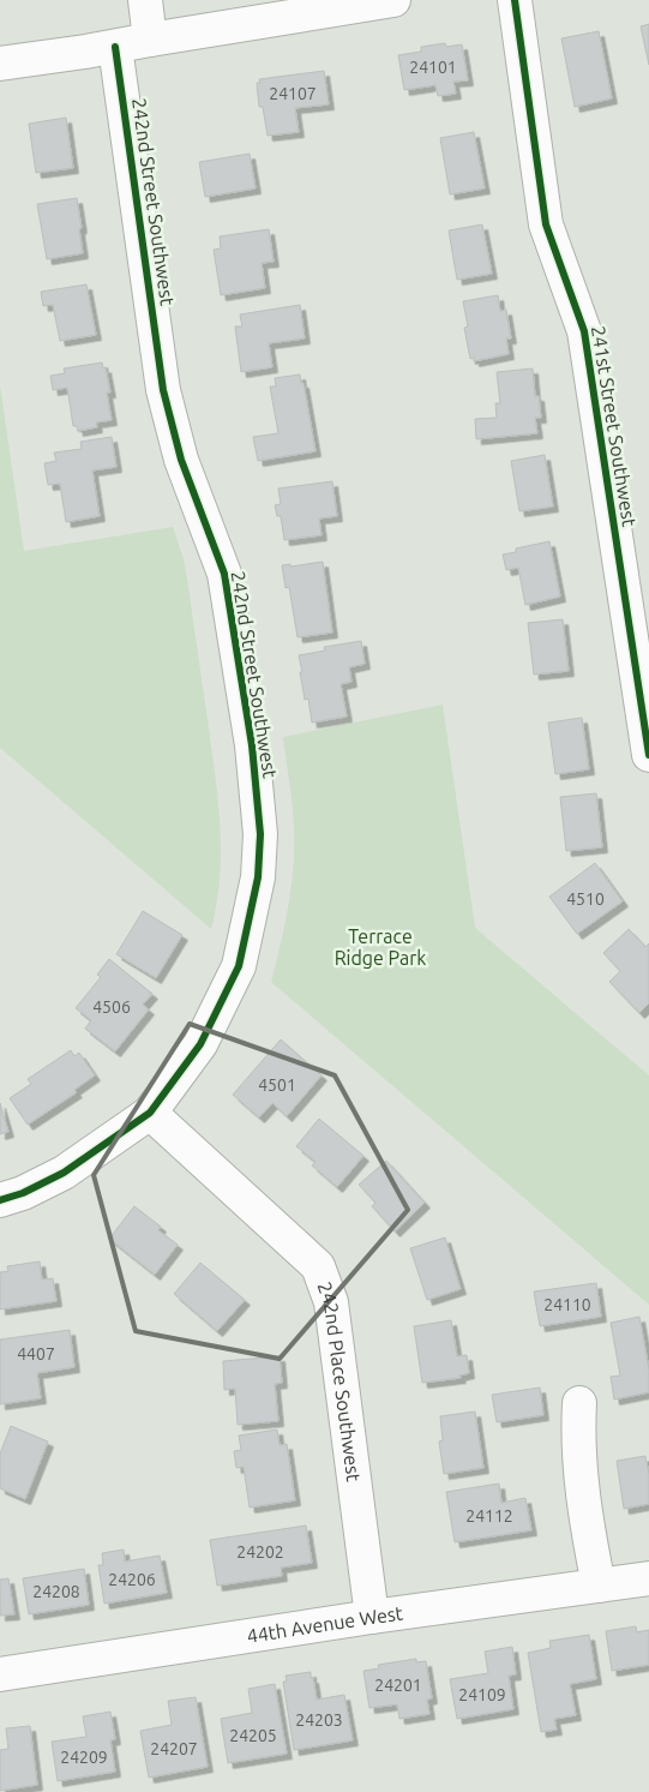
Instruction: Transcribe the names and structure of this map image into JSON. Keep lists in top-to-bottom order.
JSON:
{
  "streets": {
    "street": [
      "242nd Street Southwest",
      "241st Street Southwest",
      "242nd Place Southwest",
      "44th Avenue West"
    ]
  },
  "crossings": [
    ["242nd Street Southwest", "242nd Place Southwest"],
    ["242nd Place Southwest", "44th Avenue West"]
  ],
  "parks": ["Terrace Ridge Park"],
  "house_numbers": [
    "24101",
    "24107",
    "4510",
    "4506",
    "4501",
    "24110",
    "4407",
    "24112",
    "24202",
    "24206",
    "24208",
    "24201",
    "24109",
    "24203",
    "24205",
    "24207",
    "24209"
  ]
}
